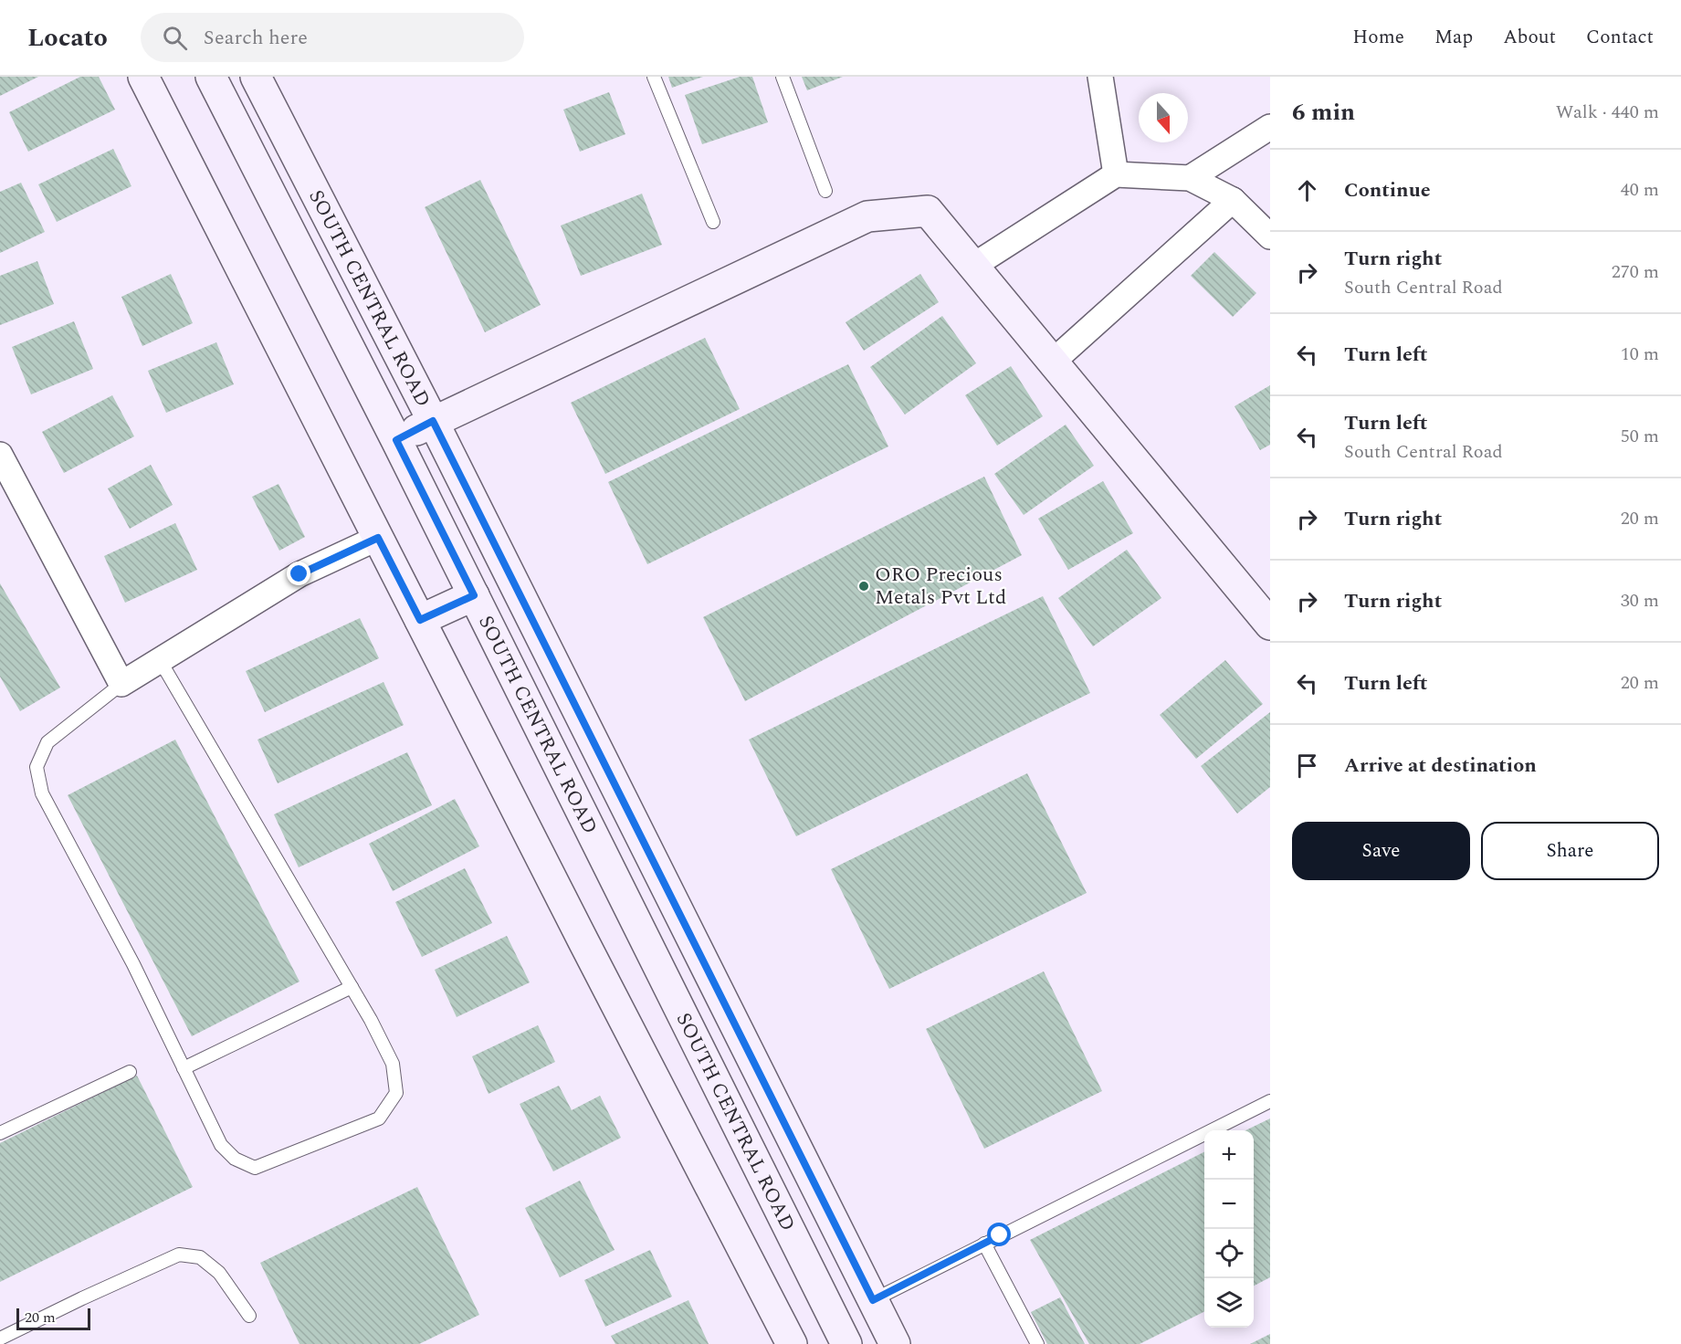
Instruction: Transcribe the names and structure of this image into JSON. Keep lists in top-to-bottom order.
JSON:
{
  "streets": {
    "main road": ["SOUTH CENTRAL ROAD"]
  },
  "places": ["ORO Precious Metals Pvt Ltd"],
  "scale_bar": "20 m",
  "north": "bottom",
  "page": {
    "header": "Locato",
    "search": "Search here",
    "nav": [
      "Home",
      "Map",
      "About",
      "Contact"
    ],
    "heading": ["6 min", "Walk · 440 m"],
    "list": [
      ["Continue", "40 m"],
      ["Turn right", "South Central Road", "270 m"],
      ["Turn left", "10 m"],
      ["Turn left", "South Central Road", "50 m"],
      ["Turn right", "20 m"],
      ["Turn right", "30 m"],
      ["Turn left", "20 m"],
      "Arrive at destination"
    ],
    "buttons": ["Save", "Share"],
    "map_buttons": ["+", "−"],
    "scale": "20 m"
  }
}
